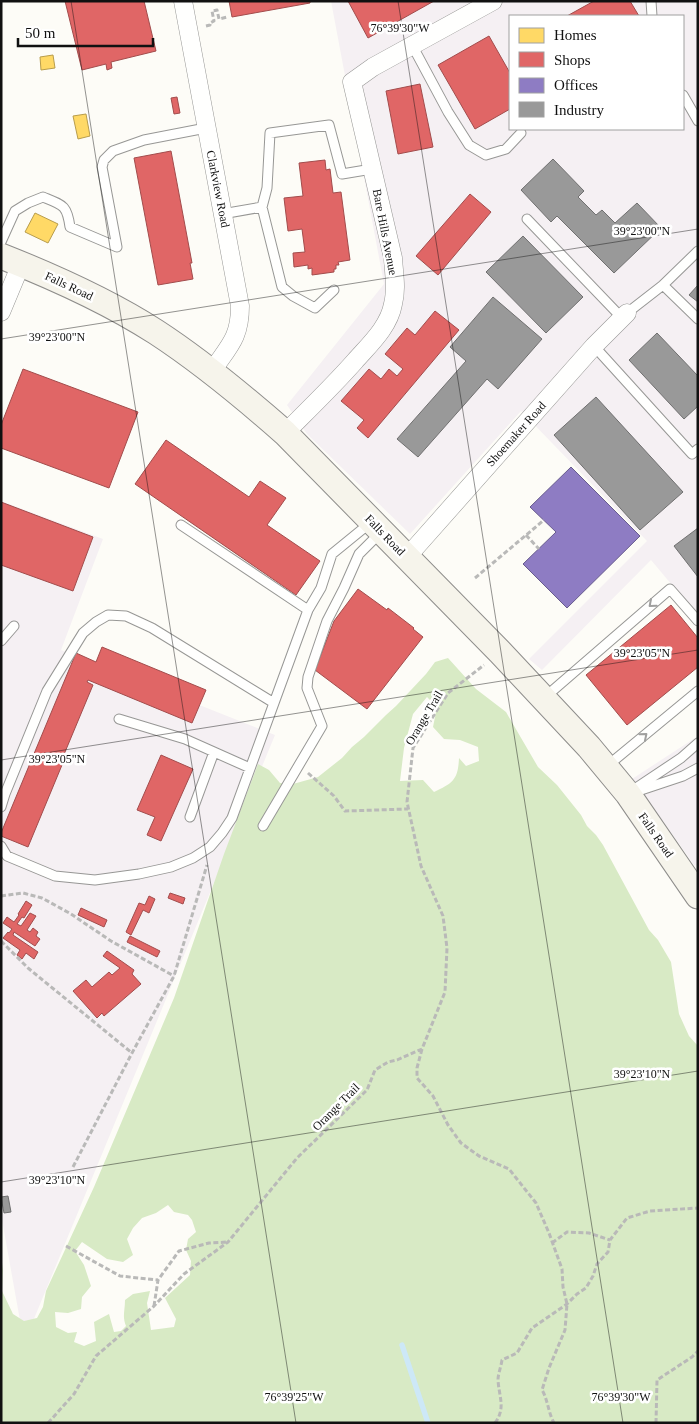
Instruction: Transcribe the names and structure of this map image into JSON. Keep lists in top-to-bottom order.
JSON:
{
  "streets": {
    "main road": ["Falls Road"],
    "street": ["Clarkview Road", "Bare Hills Avenue", "Shoemaker Road"],
    "path": ["Orange Trail"]
  },
  "crossings": [
    ["Clarkview Road", "Falls Road"],
    ["Bare Hills Avenue", "Falls Road"],
    ["Falls Road", "Shoemaker Road"],
    ["Falls Road", "Orange Trail"]
  ],
  "legend": [
    "Homes",
    "Shops",
    "Offices",
    "Industry"
  ],
  "scale_bar": "50 m",
  "coordinates": [
    "76°39'30\"W",
    "39°23'00\"N",
    "39°23'05\"N",
    "39°23'10\"N",
    "76°39'25\"W"
  ]
}
